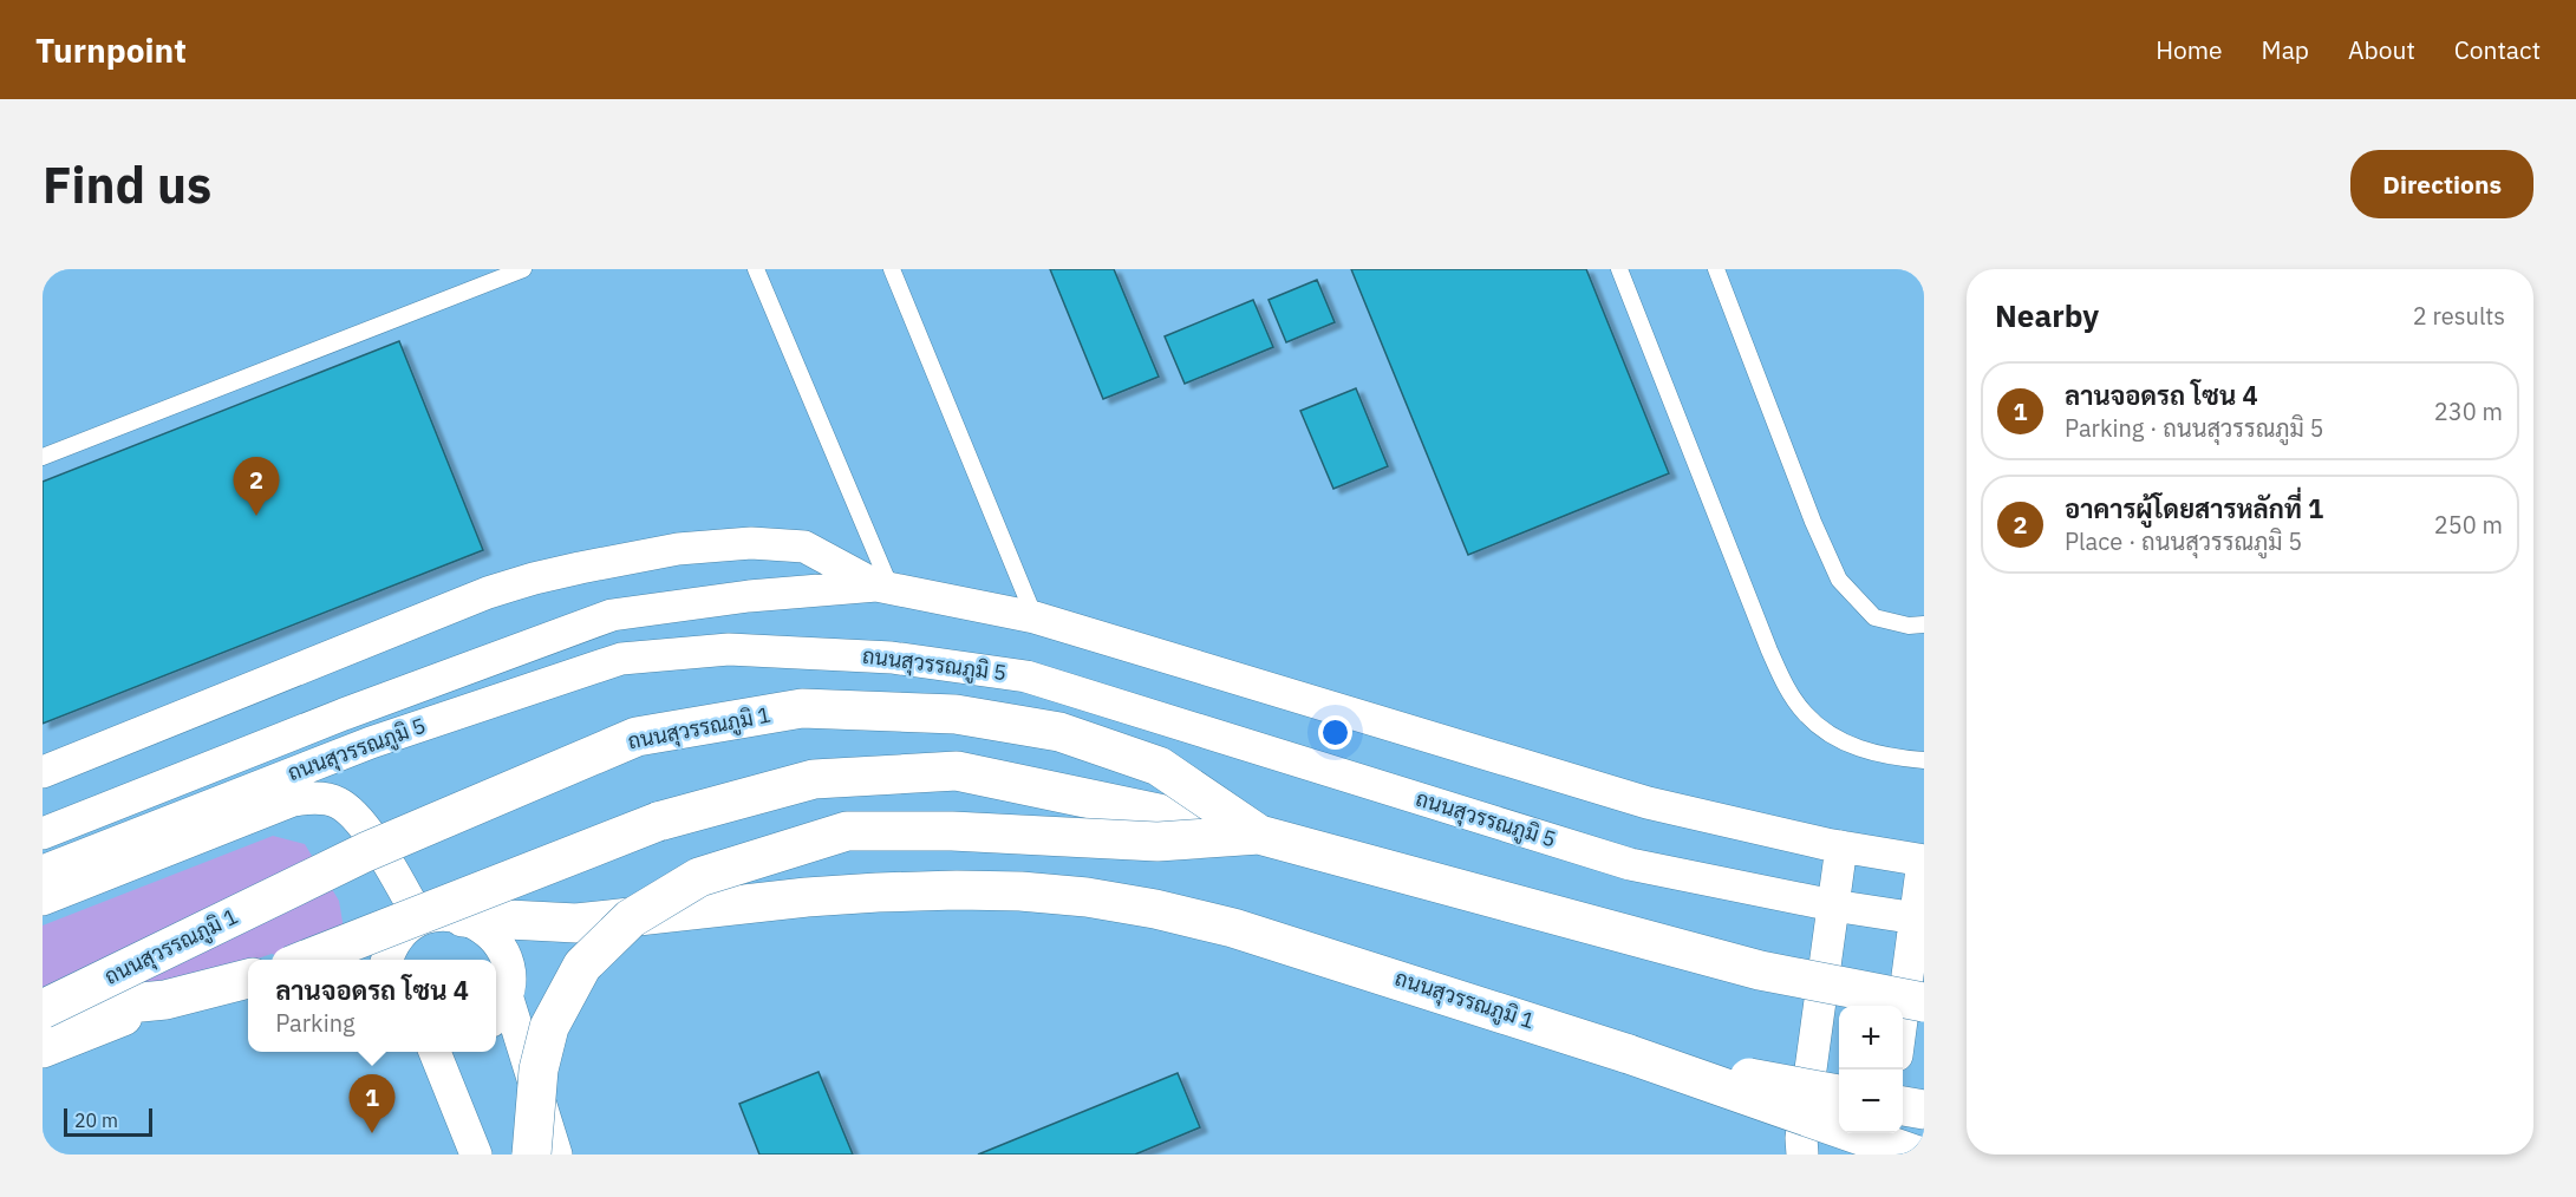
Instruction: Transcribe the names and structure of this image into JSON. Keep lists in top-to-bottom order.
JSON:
{
  "streets": {
    "highway": ["ถนนสุวรรณภูมิ 1"],
    "street": ["ถนนสุวรรณภูมิ 5"]
  },
  "scale_bar": "20 m",
  "page": {
    "header": "Turnpoint",
    "nav": [
      "Home",
      "Map",
      "About",
      "Contact"
    ],
    "buttons": "Directions",
    "title": "Find us",
    "heading": ["Nearby", "2 results"],
    "list": [
      {
        "mark": "1",
        "name": "ลานจอดรถ โซน 4",
        "note": "Parking · ถนนสุวรรณภูมิ 5",
        "value": "230 m"
      },
      {
        "mark": "2",
        "name": "อาคารผู้โดยสารหลักที่ 1",
        "note": "Place · ถนนสุวรรณภูมิ 5",
        "value": "250 m"
      }
    ],
    "pins": ["2", "1"],
    "popup": ["ลานจอดรถ โซน 4", "Parking"],
    "map_buttons": ["+", "−"],
    "scale": "20 m"
  }
}
